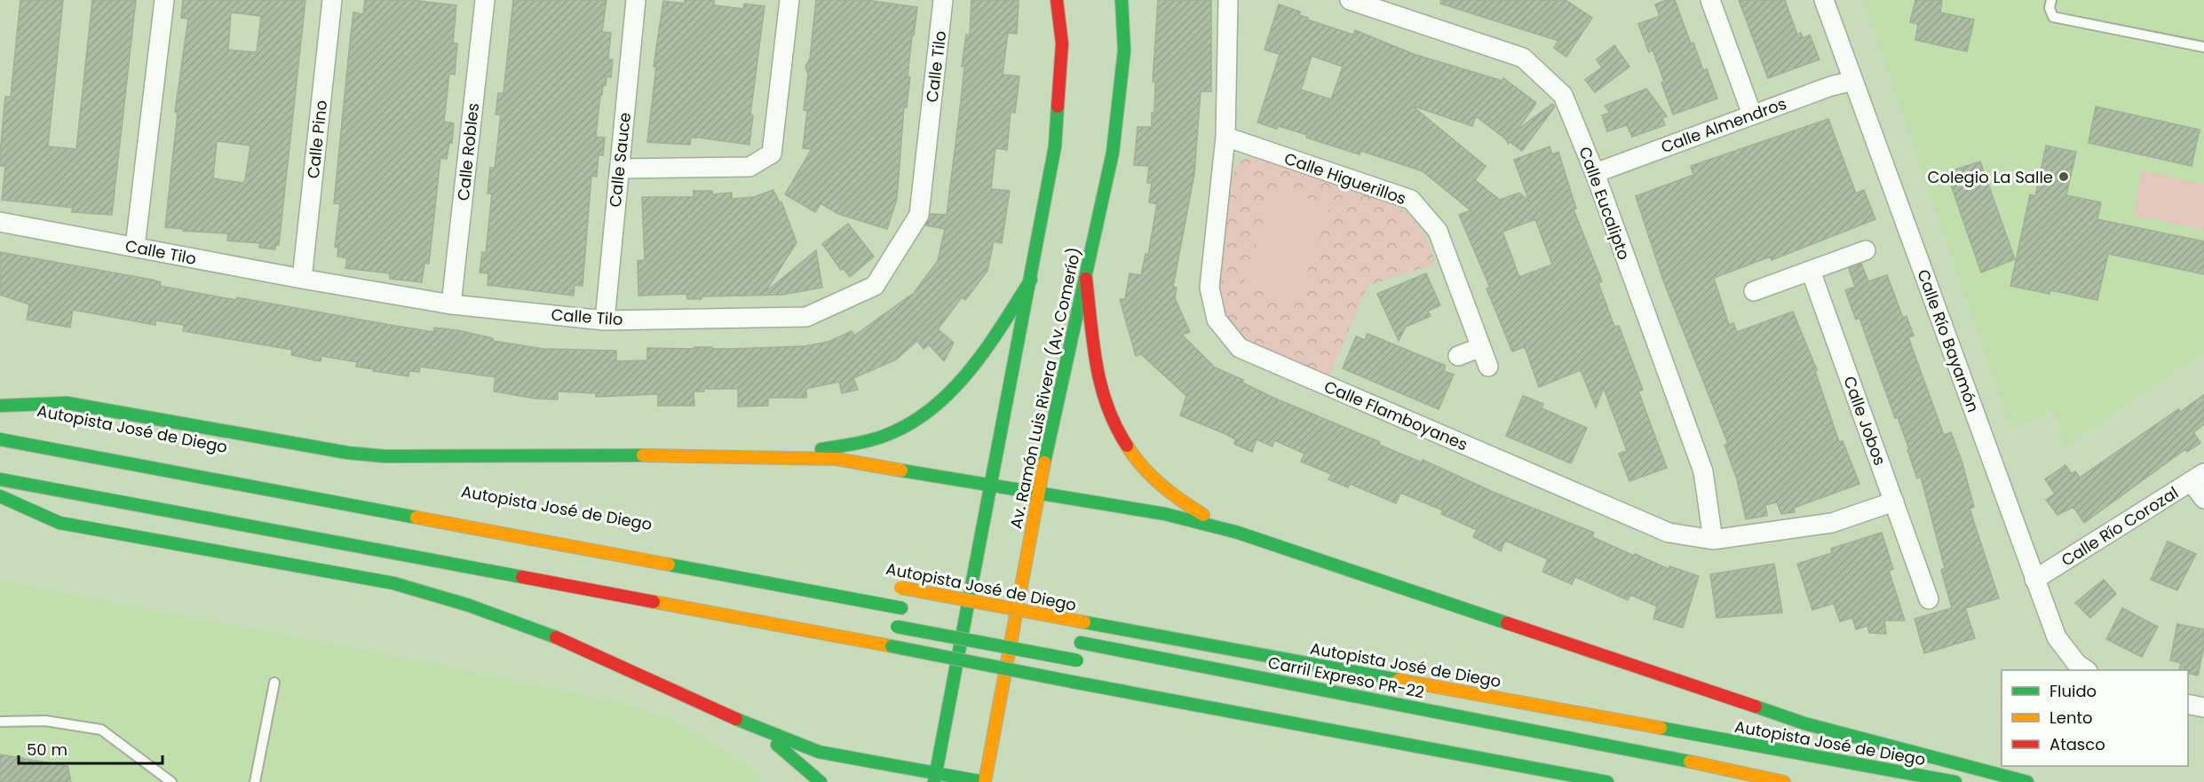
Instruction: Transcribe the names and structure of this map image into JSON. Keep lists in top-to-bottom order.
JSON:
{
  "streets": {
    "main road": ["Av. Ramón Luis Rivera (Av. Comerío)", "Autopista José de Diego", "Carril Expreso PR-22"],
    "street": [
      "Calle Tilo",
      "Calle Almendros",
      "Calle Pino",
      "Calle Robles",
      "Calle Sauce",
      "Calle Higuerillos",
      "Calle Eucalipto",
      "Calle Río Bayamón",
      "Calle Flamboyanes",
      "Calle Jobos",
      "Calle Río Corozal"
    ]
  },
  "crossings": [
    ["Calle Tilo", "Calle Pino"],
    ["Calle Tilo", "Calle Robles"],
    ["Calle Tilo", "Calle Sauce"],
    ["Calle Almendros", "Calle Eucalipto"],
    ["Calle Almendros", "Calle Río Bayamón"],
    ["Calle Higuerillos", "Calle Flamboyanes"],
    ["Calle Eucalipto", "Calle Flamboyanes"],
    ["Calle Río Bayamón", "Calle Río Corozal"],
    ["Calle Flamboyanes", "Calle Jobos"]
  ],
  "places": ["Colegio La Salle"],
  "legend": ["Fluido", "Lento", "Atasco"],
  "scale_bar": "50 m"
}
